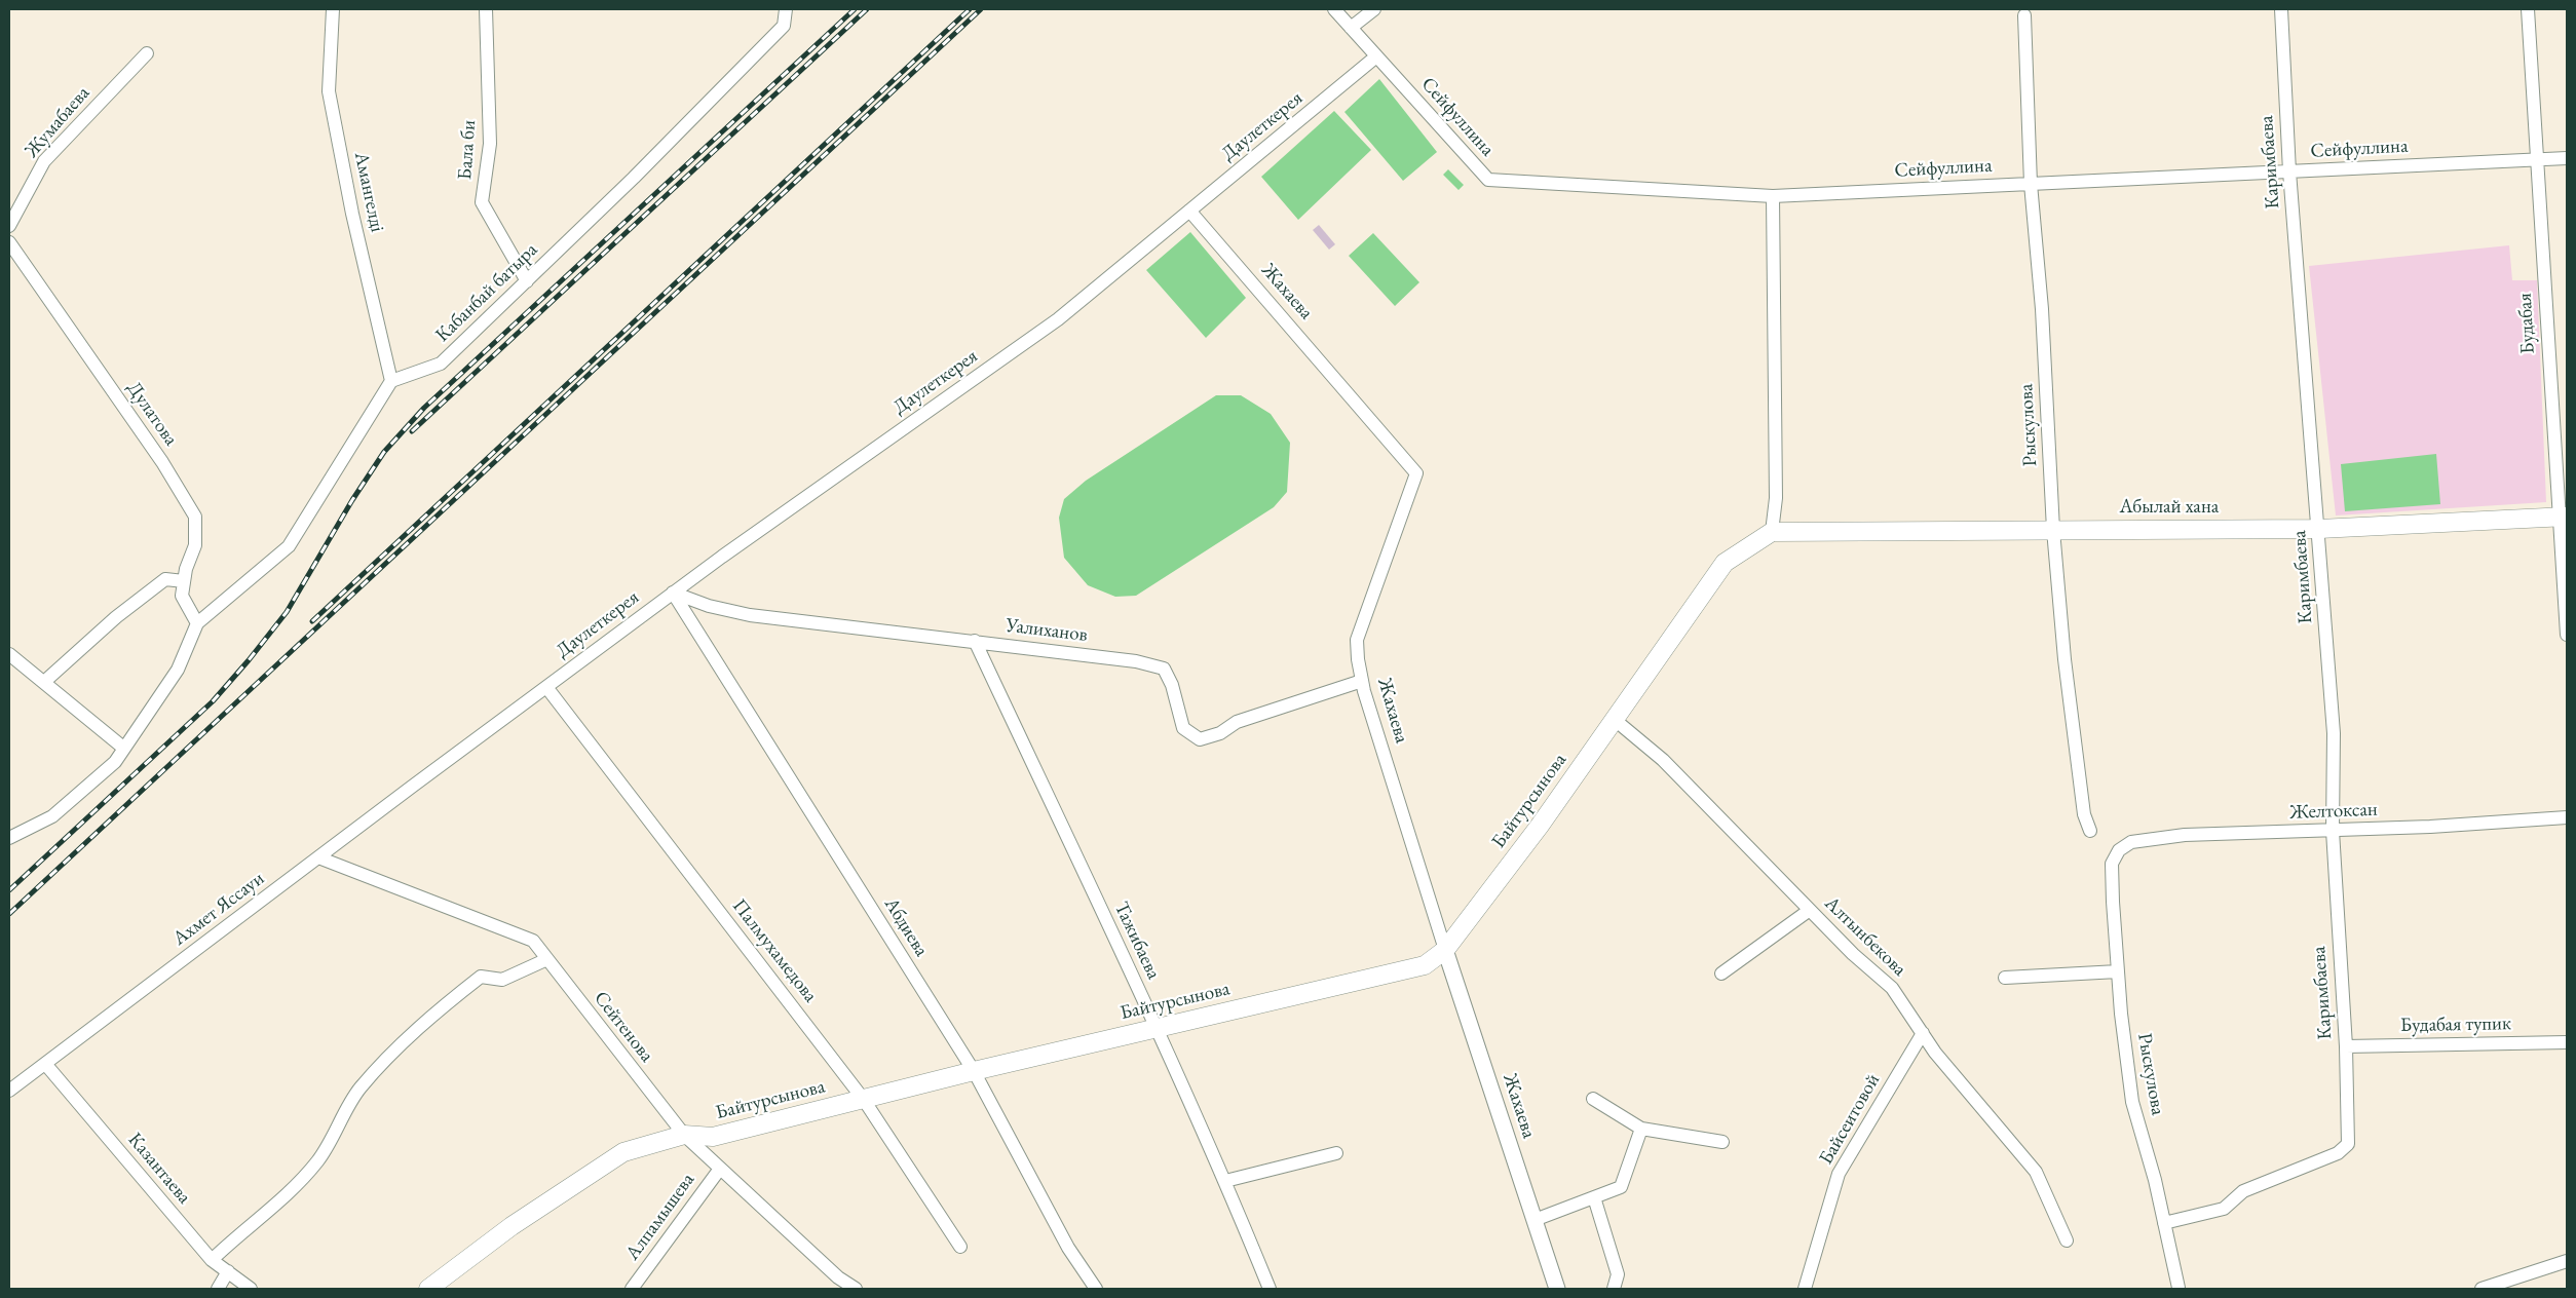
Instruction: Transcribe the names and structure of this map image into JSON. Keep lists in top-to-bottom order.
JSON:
{
  "streets": {
    "main road": ["Абылай хана", "Байтурсынова"],
    "street": [
      "Сейфуллина",
      "Жумабаева",
      "Даулеткерея",
      "Бала би",
      "Каримбаева",
      "Амангелді",
      "Жахаева",
      "Кабанбай батыра",
      "Будабая",
      "Дулатова",
      "Рыскулова",
      "Уалиханов",
      "Желтоксан",
      "Ахмет Яссауи",
      "Абдиева",
      "Алтынбекова",
      "Тажибаева",
      "Палмухамедова",
      "Будабая тупик",
      "Сейтенова",
      "Байсеитовой",
      "Казантаева",
      "Алпамышева"
    ]
  },
  "crossings": [
    ["Сейфуллина", "Даулеткерея"],
    ["Сейфуллина", "Каримбаева"],
    ["Сейфуллина", "Будабая"],
    ["Сейфуллина", "Рыскулова"],
    ["Даулеткерея", "Жахаева"],
    ["Даулеткерея", "Уалиханов"],
    ["Даулеткерея", "Ахмет Яссауи"],
    ["Даулеткерея", "Абдиева"],
    ["Даулеткерея", "Палмухамедова"],
    ["Бала би", "Кабанбай батыра"],
    ["Каримбаева", "Рыскулова"],
    ["Каримбаева", "Абылай хана"],
    ["Каримбаева", "Желтоксан"],
    ["Каримбаева", "Будабая тупик"],
    ["Амангелді", "Кабанбай батыра"],
    ["Жахаева", "Уалиханов"],
    ["Жахаева", "Байтурсынова"],
    ["Будабая", "Абылай хана"],
    ["Рыскулова", "Абылай хана"],
    ["Рыскулова", "Желтоксан"],
    ["Абылай хана", "Байтурсынова"],
    ["Уалиханов", "Абдиева"],
    ["Уалиханов", "Тажибаева"],
    ["Байтурсынова", "Абдиева"],
    ["Байтурсынова", "Алтынбекова"],
    ["Байтурсынова", "Тажибаева"],
    ["Байтурсынова", "Палмухамедова"],
    ["Байтурсынова", "Сейтенова"],
    ["Ахмет Яссауи", "Сейтенова"],
    ["Ахмет Яссауи", "Казантаева"],
    ["Алтынбекова", "Байсеитовой"],
    ["Сейтенова", "Алпамышева"]
  ]
}
